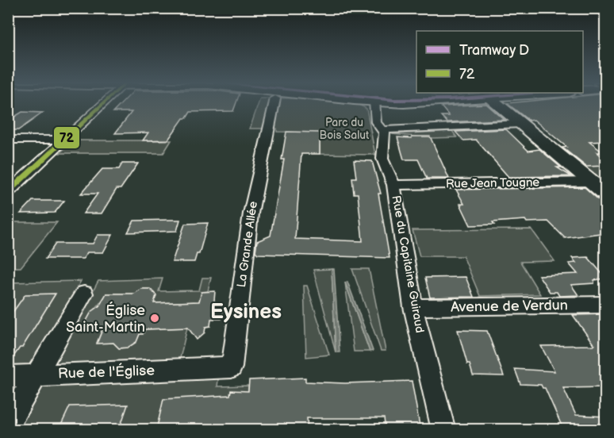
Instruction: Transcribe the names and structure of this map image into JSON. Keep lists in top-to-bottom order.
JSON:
{
  "streets": {
    "street": [
      "Rue Jean Tougne",
      "La Grande Allée",
      "Rue du Capitaine Guiraud",
      "Avenue de Verdun",
      "Rue de l'Église"
    ]
  },
  "crossings": [
    ["Rue Jean Tougne", "Rue du Capitaine Guiraud"],
    ["La Grande Allée", "Rue de l'Église"],
    ["Rue du Capitaine Guiraud", "Avenue de Verdun"]
  ],
  "districts": ["Eysines"],
  "parks": ["Parc du Bois Salut"],
  "places": ["Église Saint-Martin"],
  "lines": ["transit line 72"],
  "legend": ["Tramway D", "72"]
}
